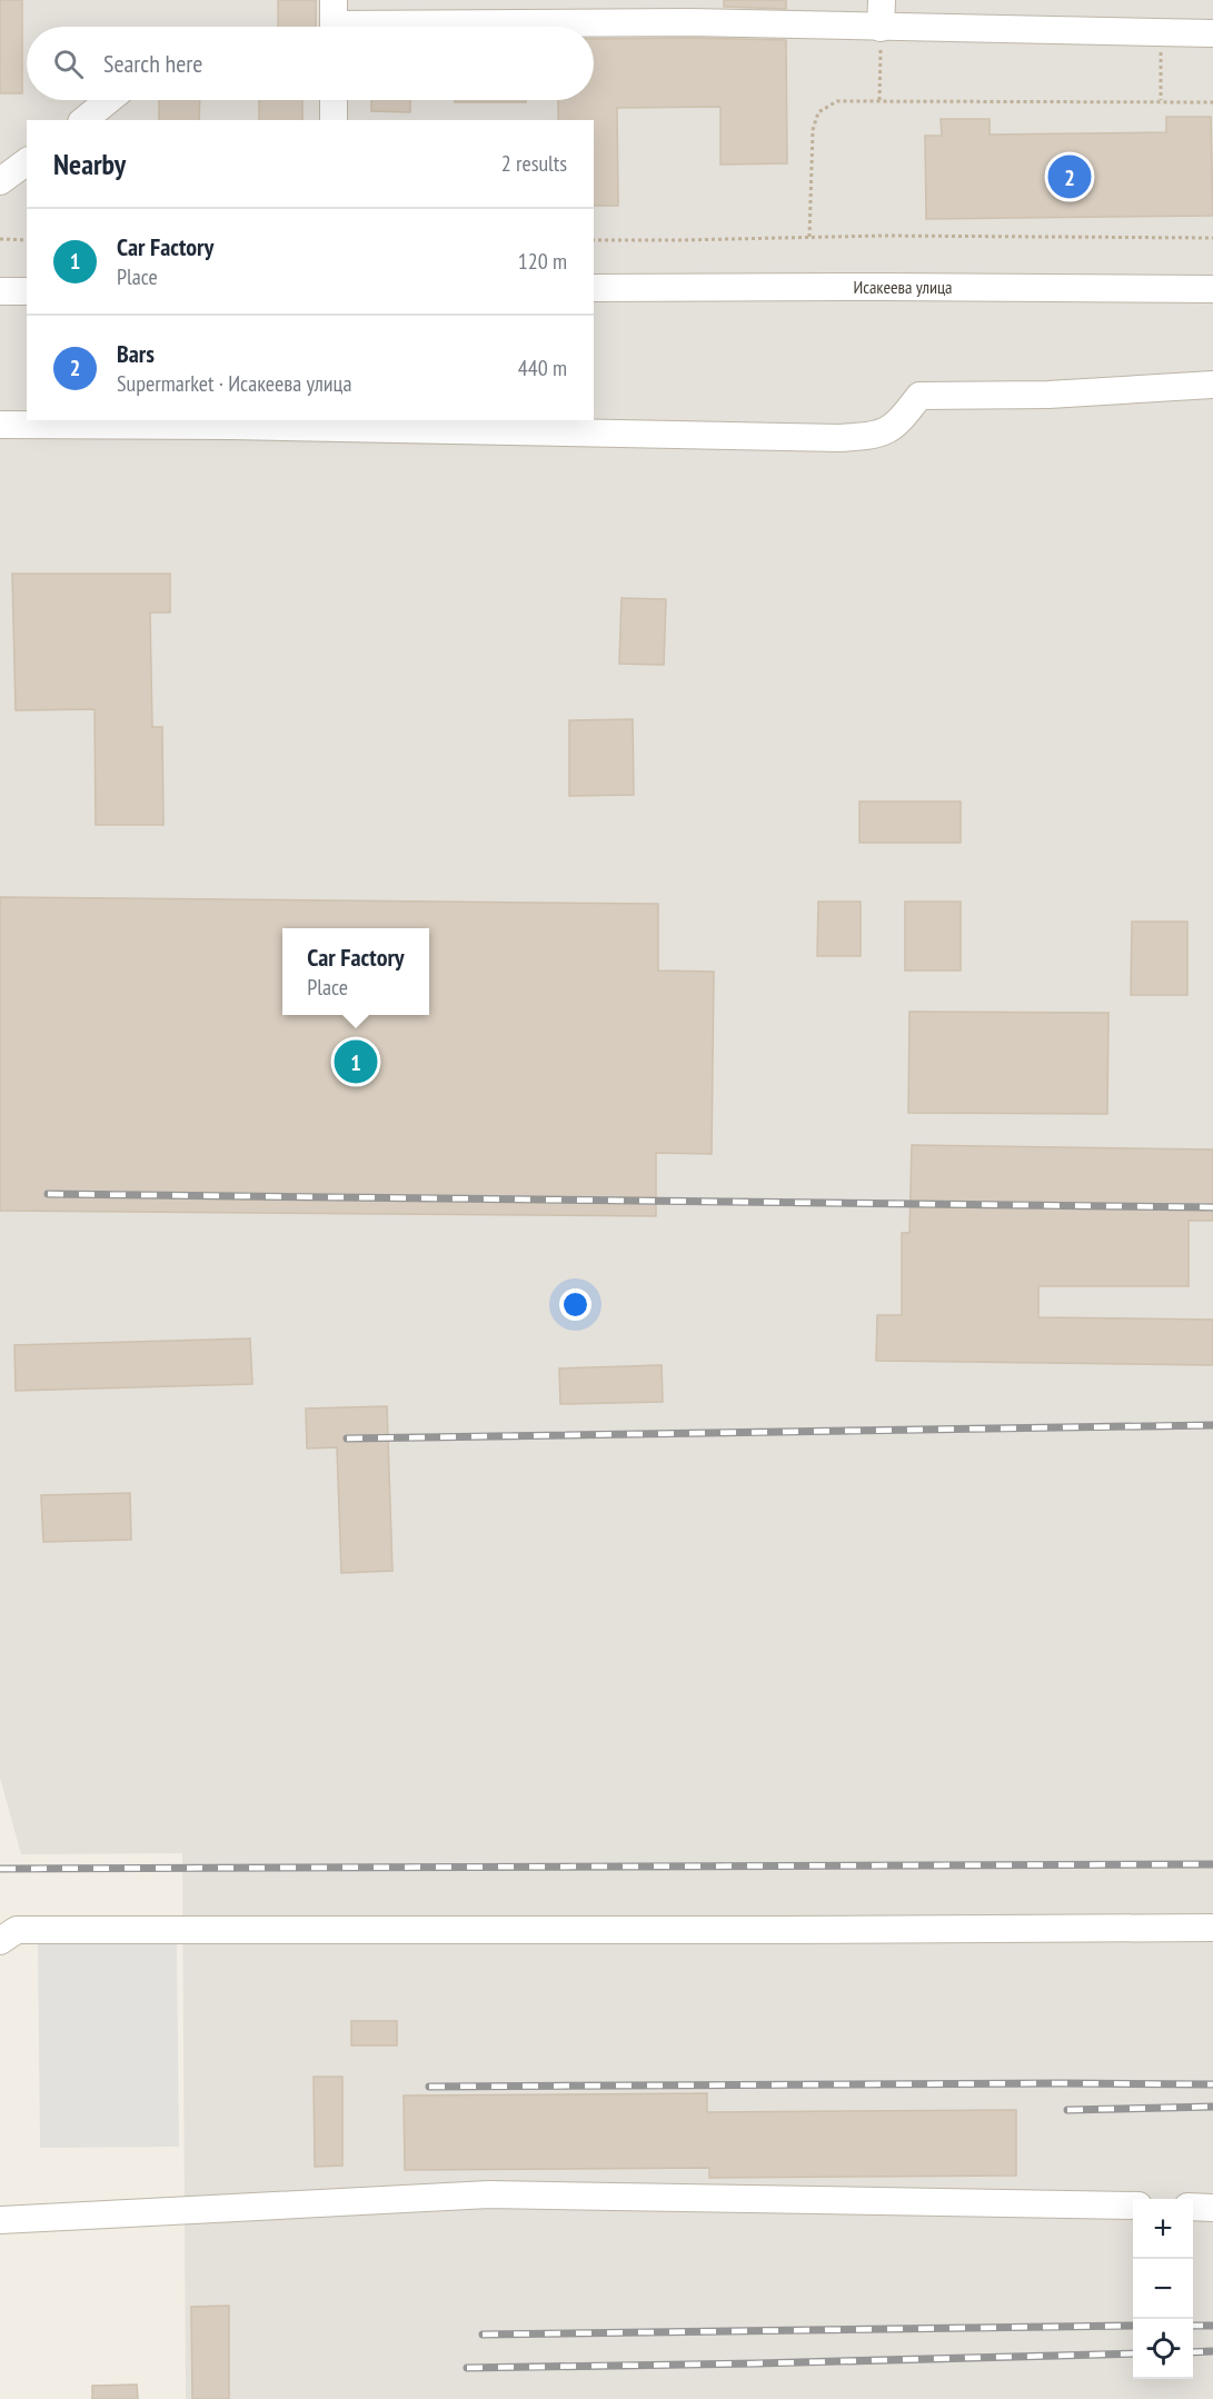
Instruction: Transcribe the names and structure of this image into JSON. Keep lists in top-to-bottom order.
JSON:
{
  "streets": {
    "street": ["Исакеева улица"]
  },
  "page": {
    "search": "Search here",
    "heading": ["Nearby", "2 results"],
    "pins": ["2", "1"],
    "list": [
      {
        "mark": "1",
        "name": "Car Factory",
        "note": "Place",
        "value": "120 m"
      },
      {
        "mark": "2",
        "name": "Bars",
        "note": "Supermarket · Исакеева улица",
        "value": "440 m"
      }
    ],
    "popup": ["Car Factory", "Place"],
    "map_buttons": ["+", "−"]
  }
}
